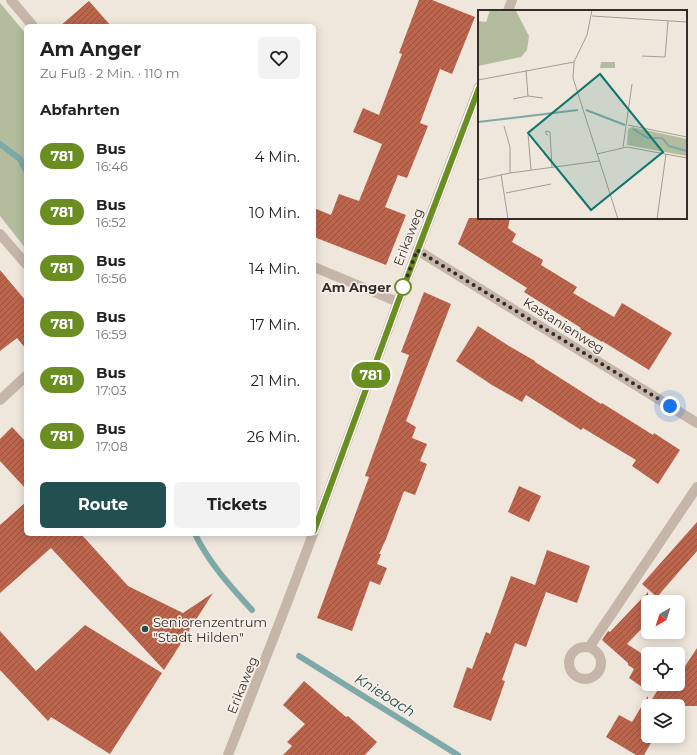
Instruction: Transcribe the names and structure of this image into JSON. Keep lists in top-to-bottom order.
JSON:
{
  "streets": {
    "street": ["Erikaweg", "Kastanienweg"]
  },
  "crossings": [
    ["Erikaweg", "Kastanienweg"]
  ],
  "water": ["Kniebach"],
  "places": ["Am Anger", "Seniorenzentrum \"Stadt Hilden\""],
  "lines": ["bus line 781"],
  "north": "bottom left",
  "page": {
    "on_map": "781",
    "heading": [
      ["Am Anger", "Zu Fuß · 2 Min. · 110 m"],
      "Abfahrten"
    ],
    "list": [
      {
        "mark": "781",
        "name": "Bus",
        "note": "16:46",
        "value": "4 Min."
      },
      {
        "mark": "781",
        "name": "Bus",
        "note": "16:52",
        "value": "10 Min."
      },
      {
        "mark": "781",
        "name": "Bus",
        "note": "16:56",
        "value": "14 Min."
      },
      {
        "mark": "781",
        "name": "Bus",
        "note": "16:59",
        "value": "17 Min."
      },
      {
        "mark": "781",
        "name": "Bus",
        "note": "17:03",
        "value": "21 Min."
      },
      {
        "mark": "781",
        "name": "Bus",
        "note": "17:08",
        "value": "26 Min."
      }
    ],
    "buttons": ["Route", "Tickets"]
  }
}
